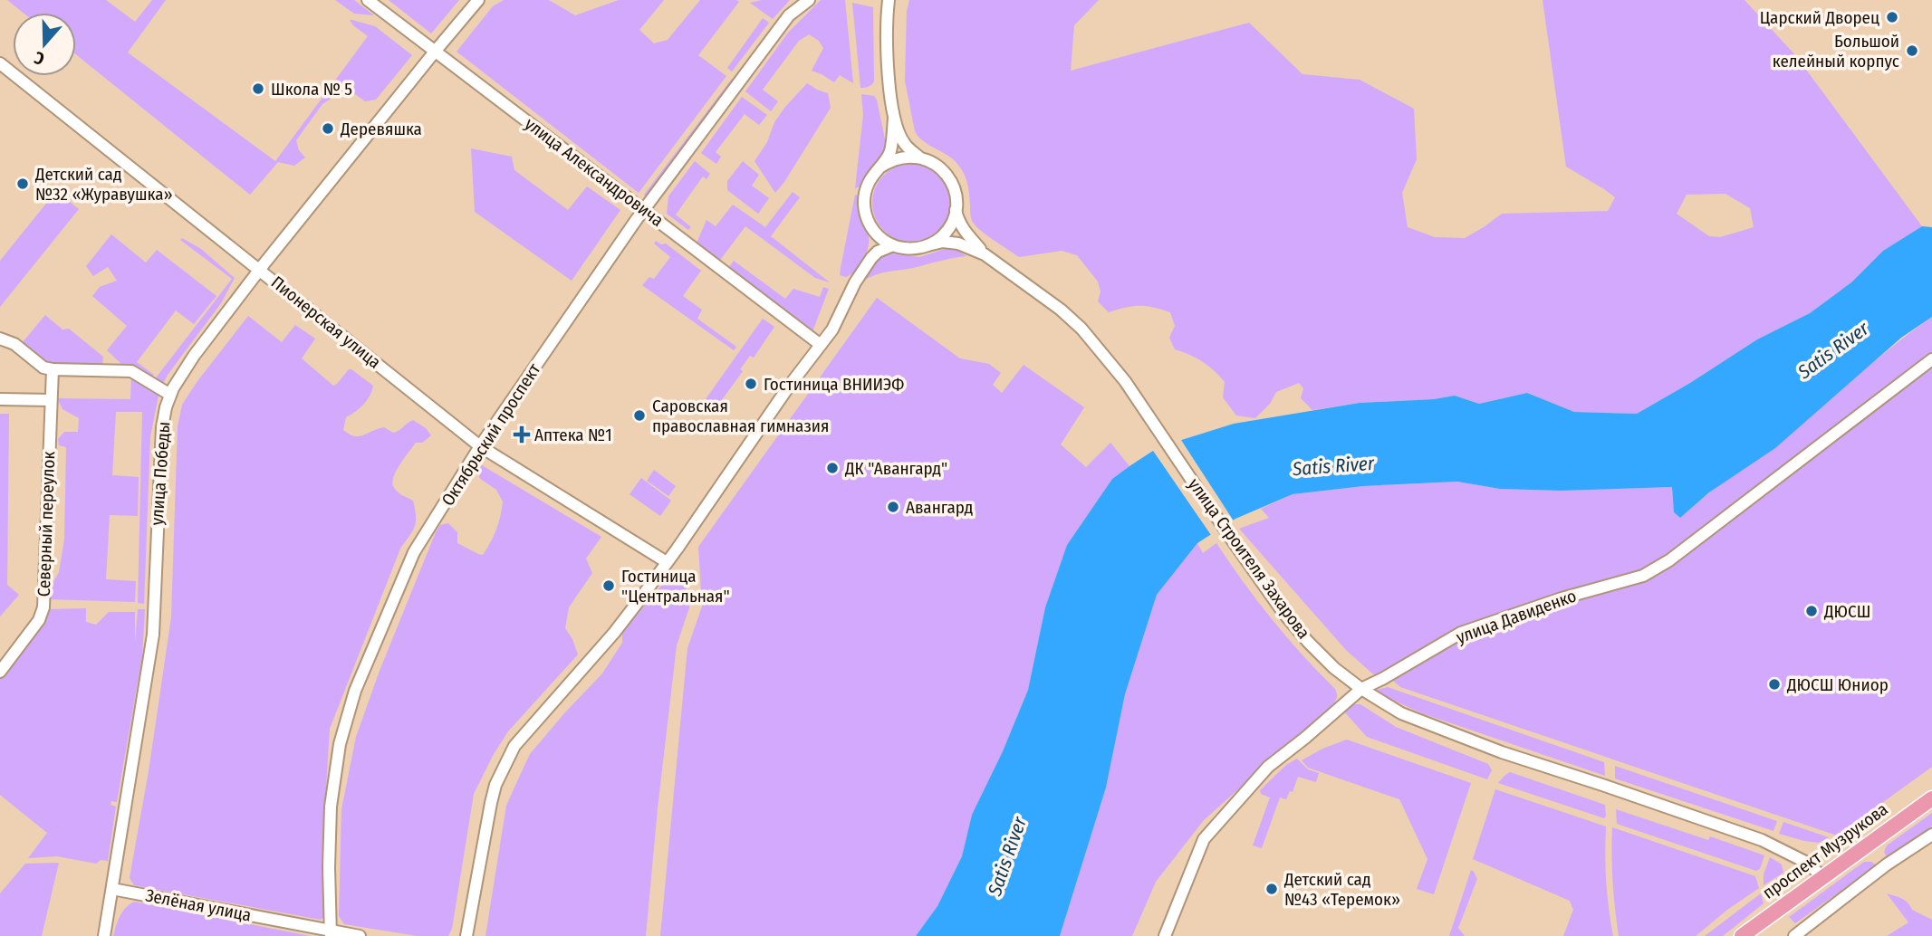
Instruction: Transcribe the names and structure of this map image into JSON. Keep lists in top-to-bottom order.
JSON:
{
  "streets": {
    "main road": ["проспект Музрукова"],
    "street": [
      "улица Александровича",
      "Пионерская улица",
      "Октябрьский проспект",
      "улица Победы",
      "Северный переулок",
      "улица Строителя Захарова",
      "улица Давиденко",
      "Зелёная улица"
    ]
  },
  "crossings": [
    ["улица Александровича", "Октябрьский проспект"],
    ["улица Александровича", "улица Победы"],
    ["Пионерская улица", "Октябрьский проспект"],
    ["Пионерская улица", "улица Победы"],
    ["Октябрьский проспект", "Зелёная улица"],
    ["улица Победы", "Зелёная улица"],
    ["улица Строителя Захарова", "улица Давиденко"],
    ["улица Строителя Захарова", "проспект Музрукова"]
  ],
  "water": ["Satis River"],
  "places": {
    "other": [
      "Царский Дворец",
      "Большой келейный корпус",
      "Школа № 5",
      "Деревяшка",
      "Детский сад №32 «Журавушка»",
      "Гостиница ВНИИЭФ",
      "Саровская православная гимназия",
      "ДК \"Авангард\"",
      "Авангард",
      "Гостиница \"Центральная\"",
      "ДЮСШ",
      "ДЮСШ Юниор",
      "Детский сад №43 «Теремок»"
    ],
    "health": ["Аптека №1"]
  },
  "north": "bottom"
}
